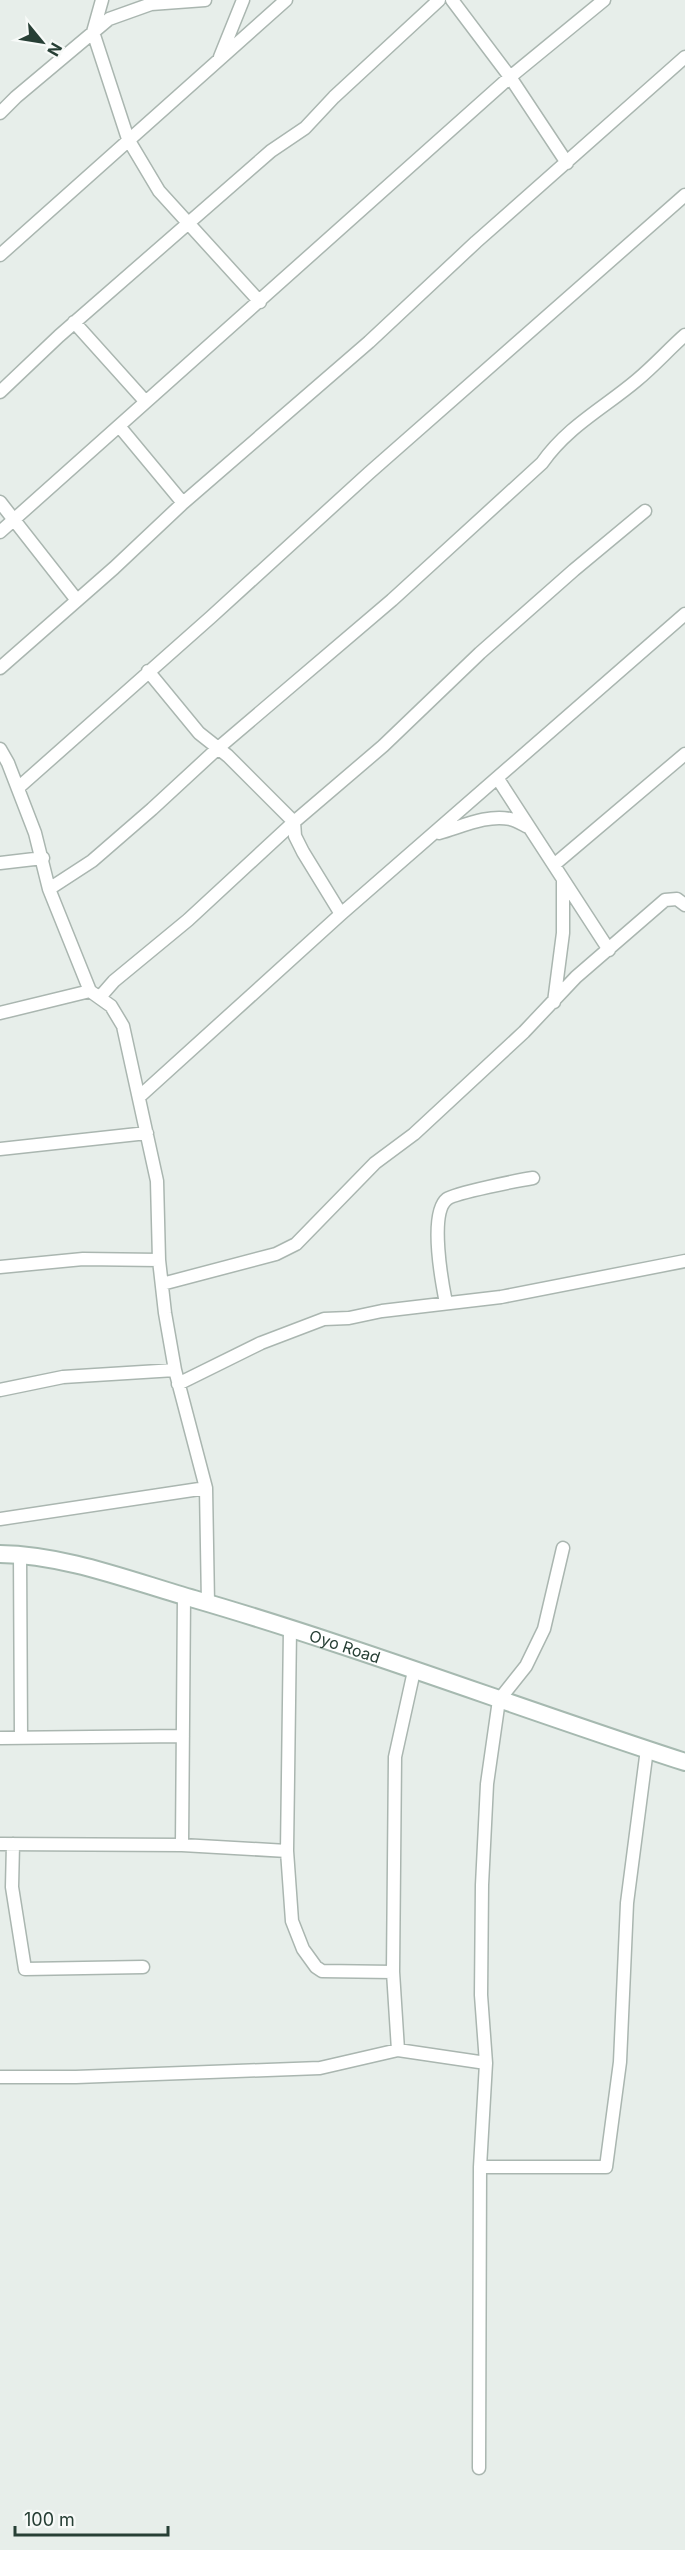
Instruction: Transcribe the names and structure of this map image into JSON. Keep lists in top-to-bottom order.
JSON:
{
  "streets": {
    "street": ["Oyo Road"]
  },
  "scale_bar": "100 m",
  "north": "bottom right"
}
